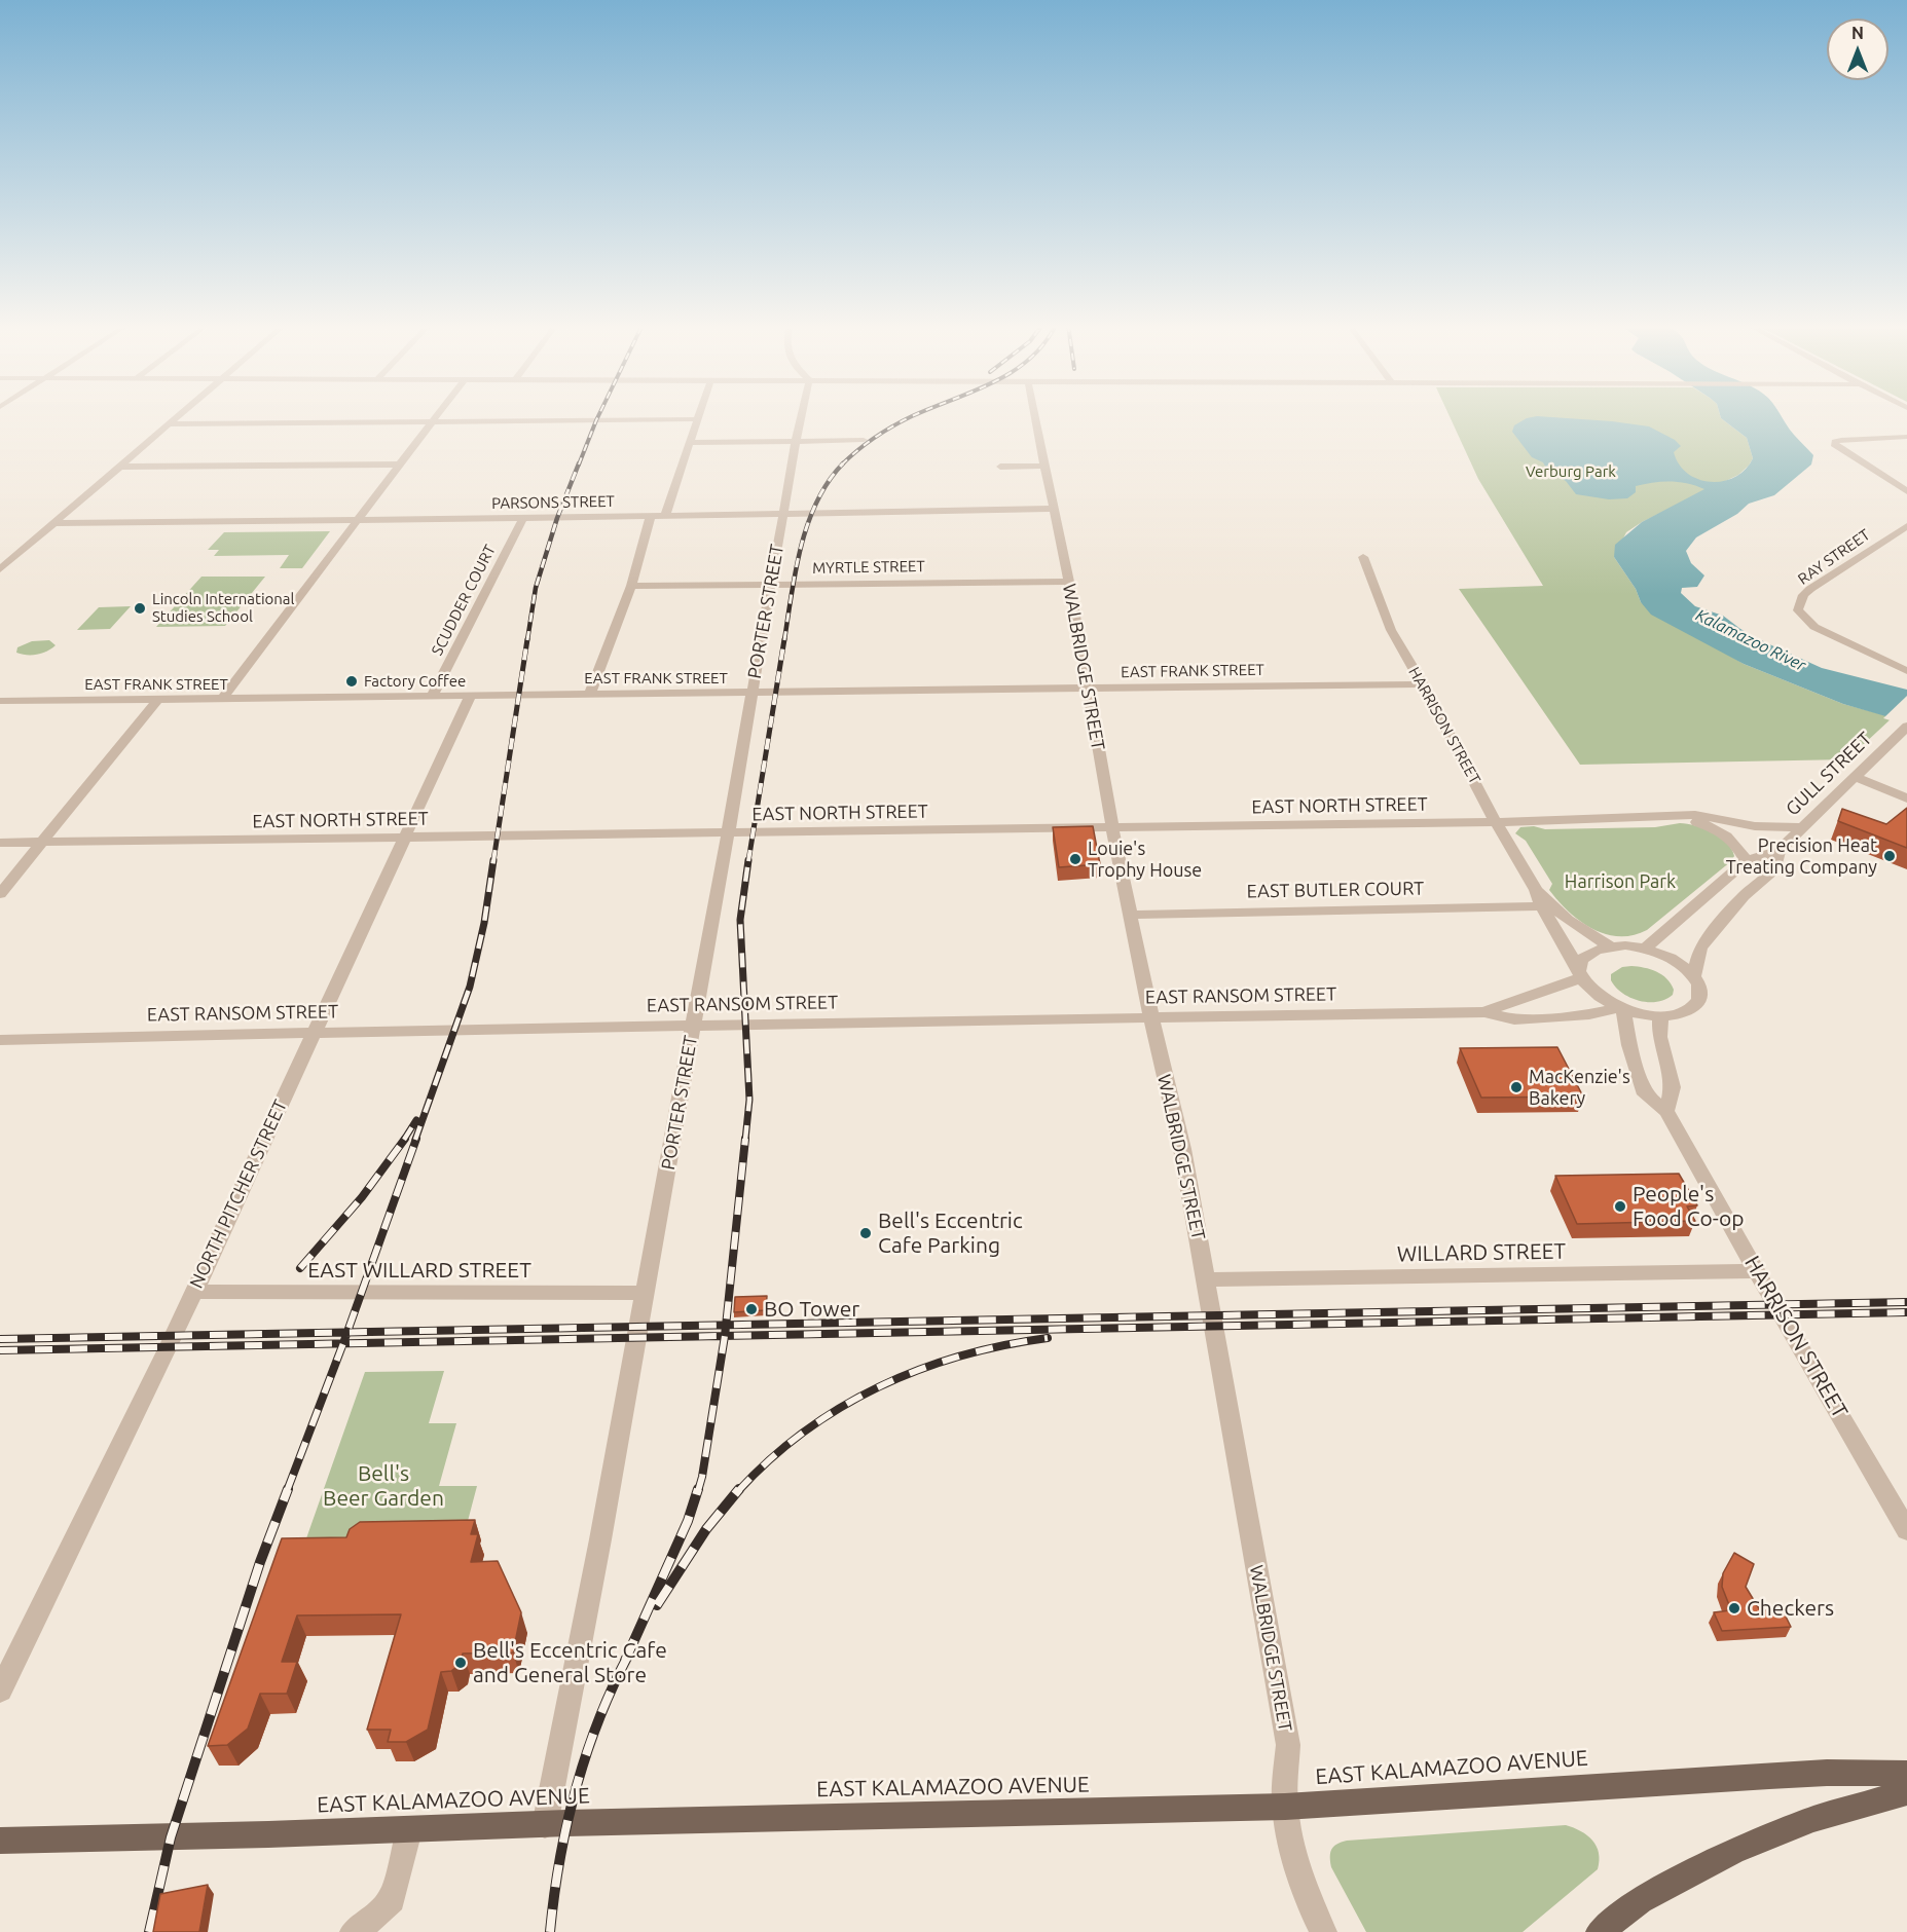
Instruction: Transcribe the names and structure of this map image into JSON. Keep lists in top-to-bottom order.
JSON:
{
  "streets": {
    "main road": ["EAST KALAMAZOO AVENUE"],
    "street": [
      "PARSONS STREET",
      "RAY STREET",
      "MYRTLE STREET",
      "SCUDDER COURT",
      "PORTER STREET",
      "WALBRIDGE STREET",
      "EAST FRANK STREET",
      "HARRISON STREET",
      "GULL STREET",
      "EAST NORTH STREET",
      "EAST BUTLER COURT",
      "EAST RANSOM STREET",
      "NORTH PITCHER STREET",
      "WILLARD STREET",
      "EAST WILLARD STREET"
    ]
  },
  "crossings": [
    ["PARSONS STREET", "SCUDDER COURT"],
    ["PARSONS STREET", "PORTER STREET"],
    ["PARSONS STREET", "WALBRIDGE STREET"],
    ["MYRTLE STREET", "PORTER STREET"],
    ["MYRTLE STREET", "WALBRIDGE STREET"],
    ["SCUDDER COURT", "EAST FRANK STREET"],
    ["PORTER STREET", "EAST FRANK STREET"],
    ["PORTER STREET", "EAST NORTH STREET"],
    ["PORTER STREET", "EAST RANSOM STREET"],
    ["PORTER STREET", "EAST WILLARD STREET"],
    ["PORTER STREET", "EAST KALAMAZOO AVENUE"],
    ["WALBRIDGE STREET", "EAST FRANK STREET"],
    ["WALBRIDGE STREET", "EAST NORTH STREET"],
    ["WALBRIDGE STREET", "EAST BUTLER COURT"],
    ["WALBRIDGE STREET", "EAST RANSOM STREET"],
    ["WALBRIDGE STREET", "WILLARD STREET"],
    ["WALBRIDGE STREET", "EAST KALAMAZOO AVENUE"],
    ["EAST FRANK STREET", "HARRISON STREET"],
    ["EAST FRANK STREET", "NORTH PITCHER STREET"],
    ["HARRISON STREET", "EAST NORTH STREET"],
    ["HARRISON STREET", "EAST BUTLER COURT"],
    ["HARRISON STREET", "EAST RANSOM STREET"],
    ["HARRISON STREET", "WILLARD STREET"],
    ["GULL STREET", "EAST NORTH STREET"],
    ["EAST NORTH STREET", "NORTH PITCHER STREET"],
    ["EAST RANSOM STREET", "NORTH PITCHER STREET"],
    ["NORTH PITCHER STREET", "EAST WILLARD STREET"]
  ],
  "water": ["Kalamazoo River"],
  "parks": ["Verburg Park", "Harrison Park", "Bell's Beer Garden"],
  "places": [
    "Lincoln International Studies School",
    "Factory Coffee",
    "Precision Heat Treating Company",
    "Louie's Trophy House",
    "MacKenzie's Bakery",
    "People's Food Co-op",
    "Bell's Eccentric Cafe Parking",
    "BO Tower",
    "Checkers",
    "Bell's Eccentric Cafe and General Store"
  ],
  "north": "top"
}
